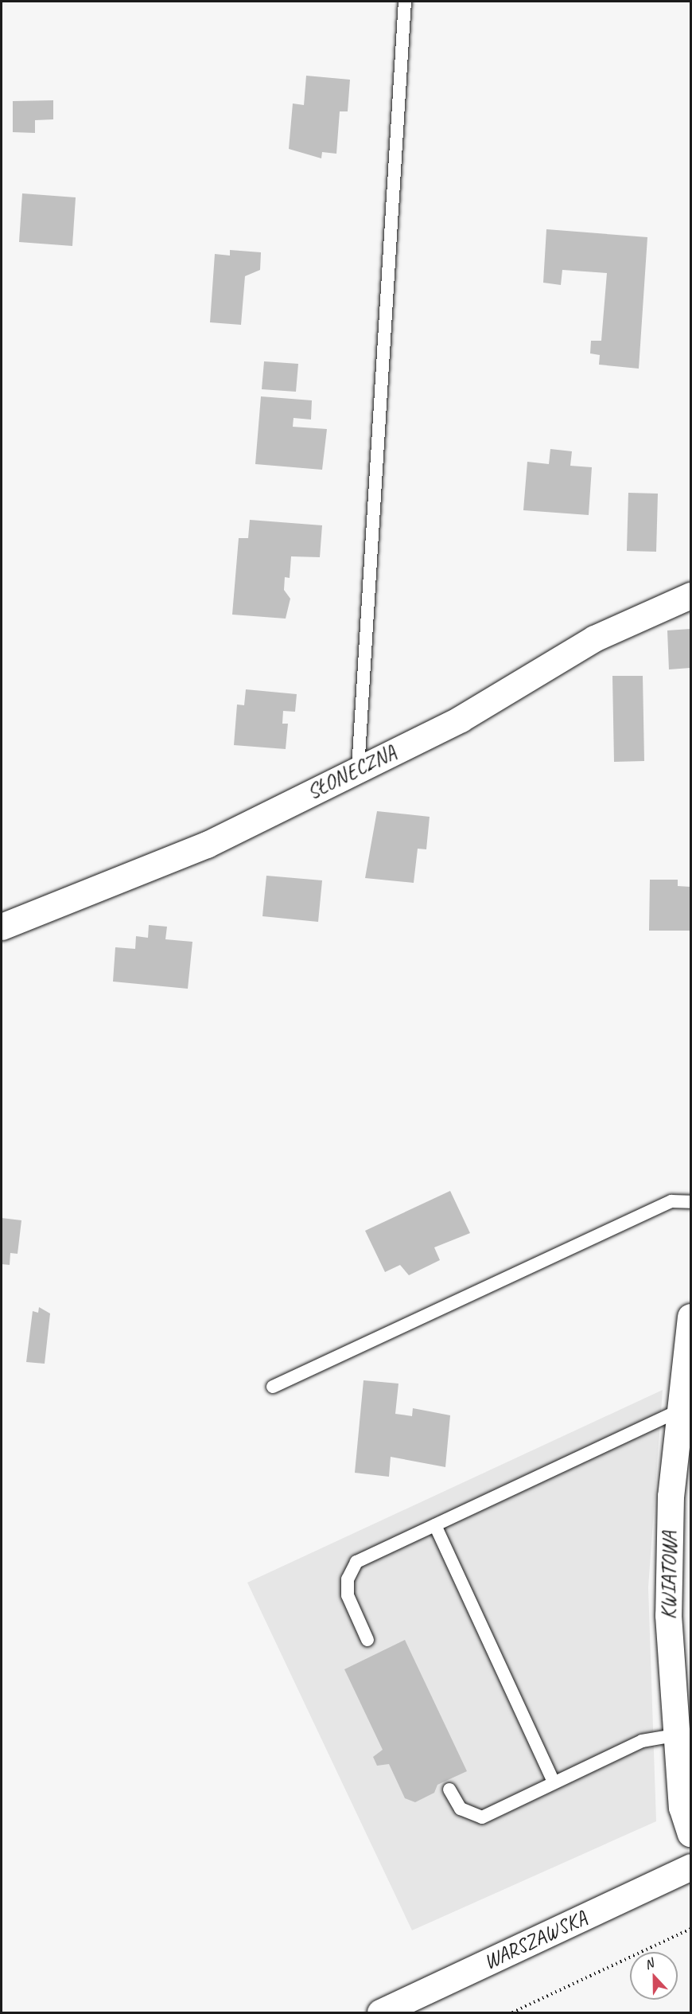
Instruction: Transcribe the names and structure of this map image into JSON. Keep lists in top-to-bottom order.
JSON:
{
  "streets": {
    "street": ["SŁONECZNA", "KWIATOWA", "WARSZAWSKA"]
  },
  "north": "top"
}
